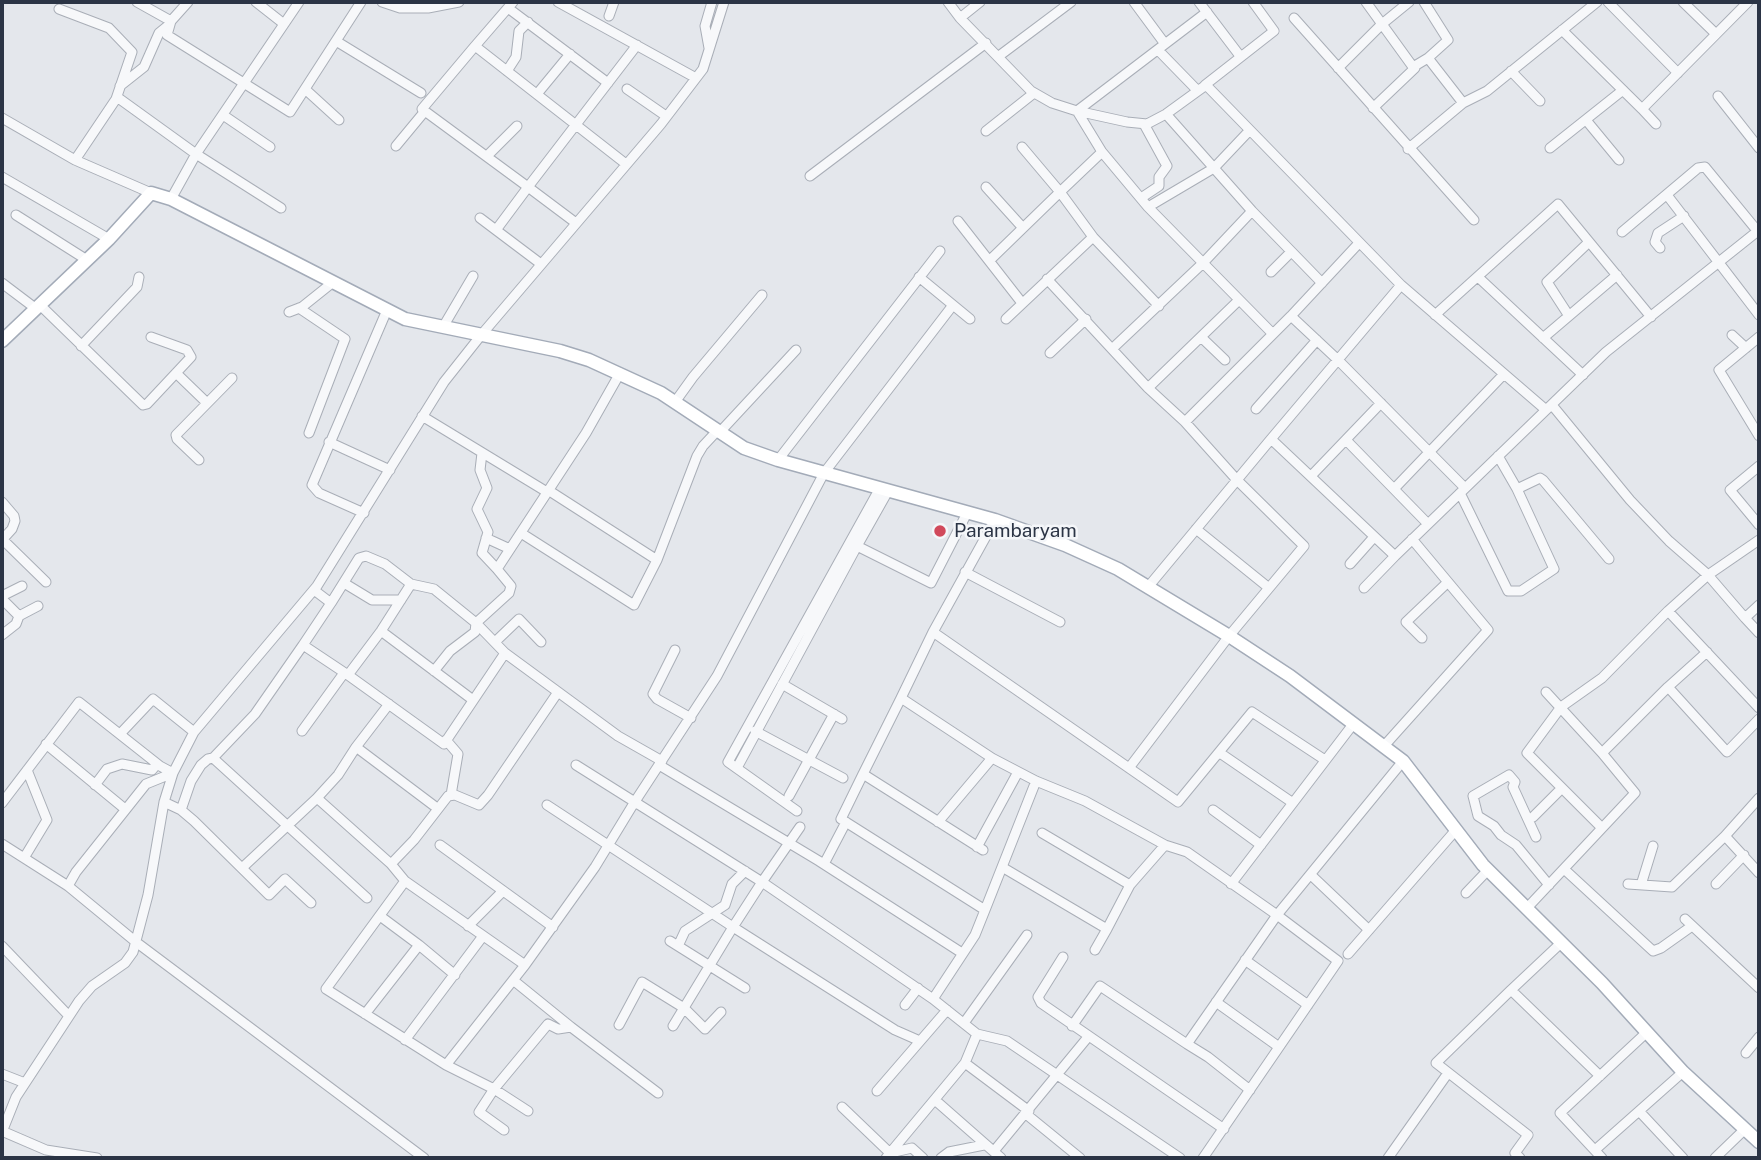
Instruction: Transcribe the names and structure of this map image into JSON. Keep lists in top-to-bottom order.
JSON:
{
  "places": ["Parambaryam"]
}
